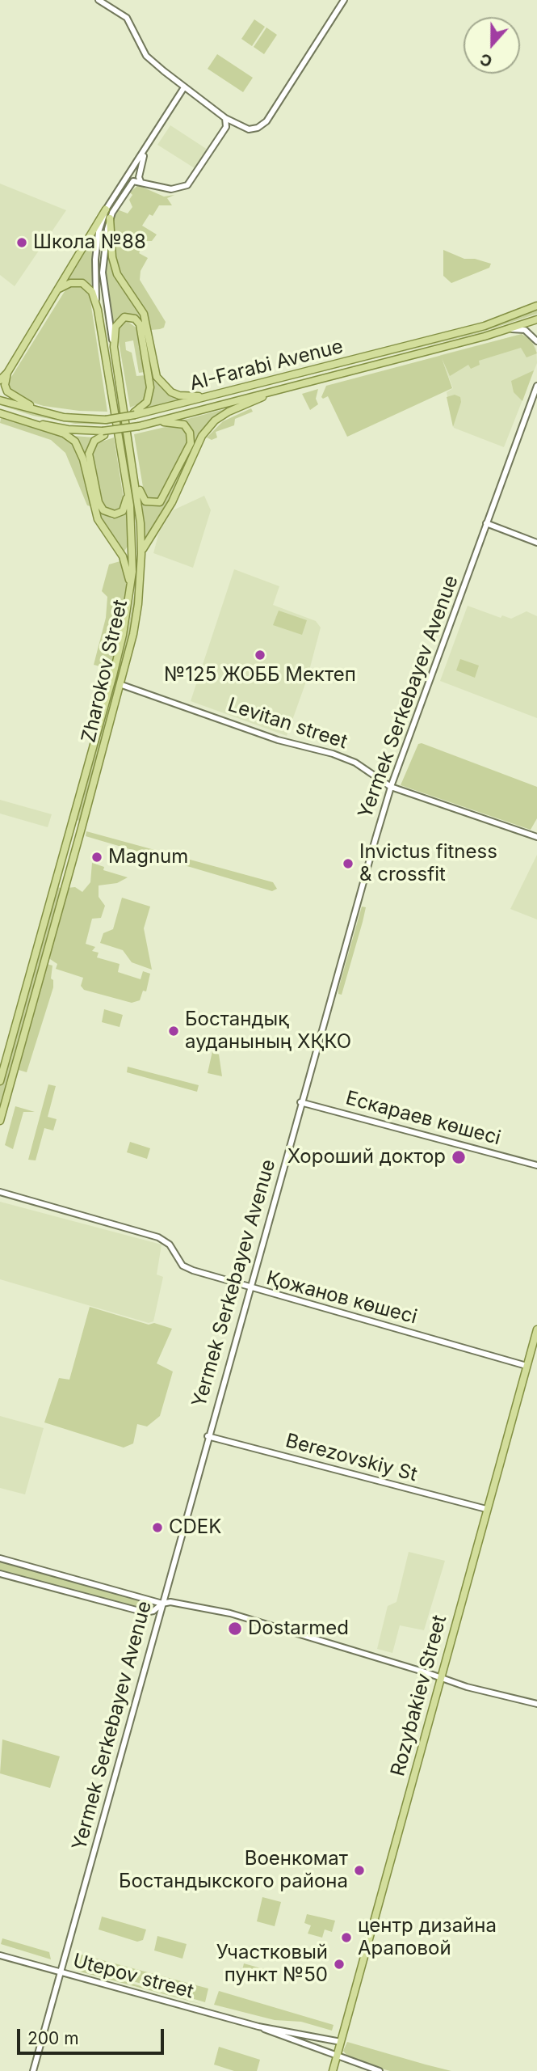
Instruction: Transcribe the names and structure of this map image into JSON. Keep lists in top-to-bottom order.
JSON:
{
  "streets": {
    "main road": ["Al-Farabi Avenue", "Zharokov Street", "Rozybakiev Street"],
    "street": [
      "Yermek Serkebayev Avenue",
      "Levitan street",
      "Ескараев көшесі",
      "Қожанов көшесі",
      "Berezovskiy St",
      "Utepov street"
    ]
  },
  "crossings": [
    ["Zharokov Street", "Levitan street"],
    ["Yermek Serkebayev Avenue", "Levitan street"],
    ["Yermek Serkebayev Avenue", "Ескараев көшесі"],
    ["Yermek Serkebayev Avenue", "Қожанов көшесі"],
    ["Yermek Serkebayev Avenue", "Berezovskiy St"],
    ["Yermek Serkebayev Avenue", "Utepov street"],
    ["Қожанов көшесі", "Rozybakiev Street"],
    ["Berezovskiy St", "Rozybakiev Street"],
    ["Rozybakiev Street", "Utepov street"]
  ],
  "places": [
    "Школа №88",
    "№125 ЖОББ Мектеп",
    "Magnum",
    "Invictus fitness & crossfit",
    "Бостандық ауданының ХҚКО",
    "Хороший доктор",
    "CDEK",
    "Dostarmed",
    "Военкомат Бостандыкского района",
    "центр дизайна Араповой",
    "Участковый пункт №50"
  ],
  "scale_bar": "200 m",
  "north": "bottom"
}
